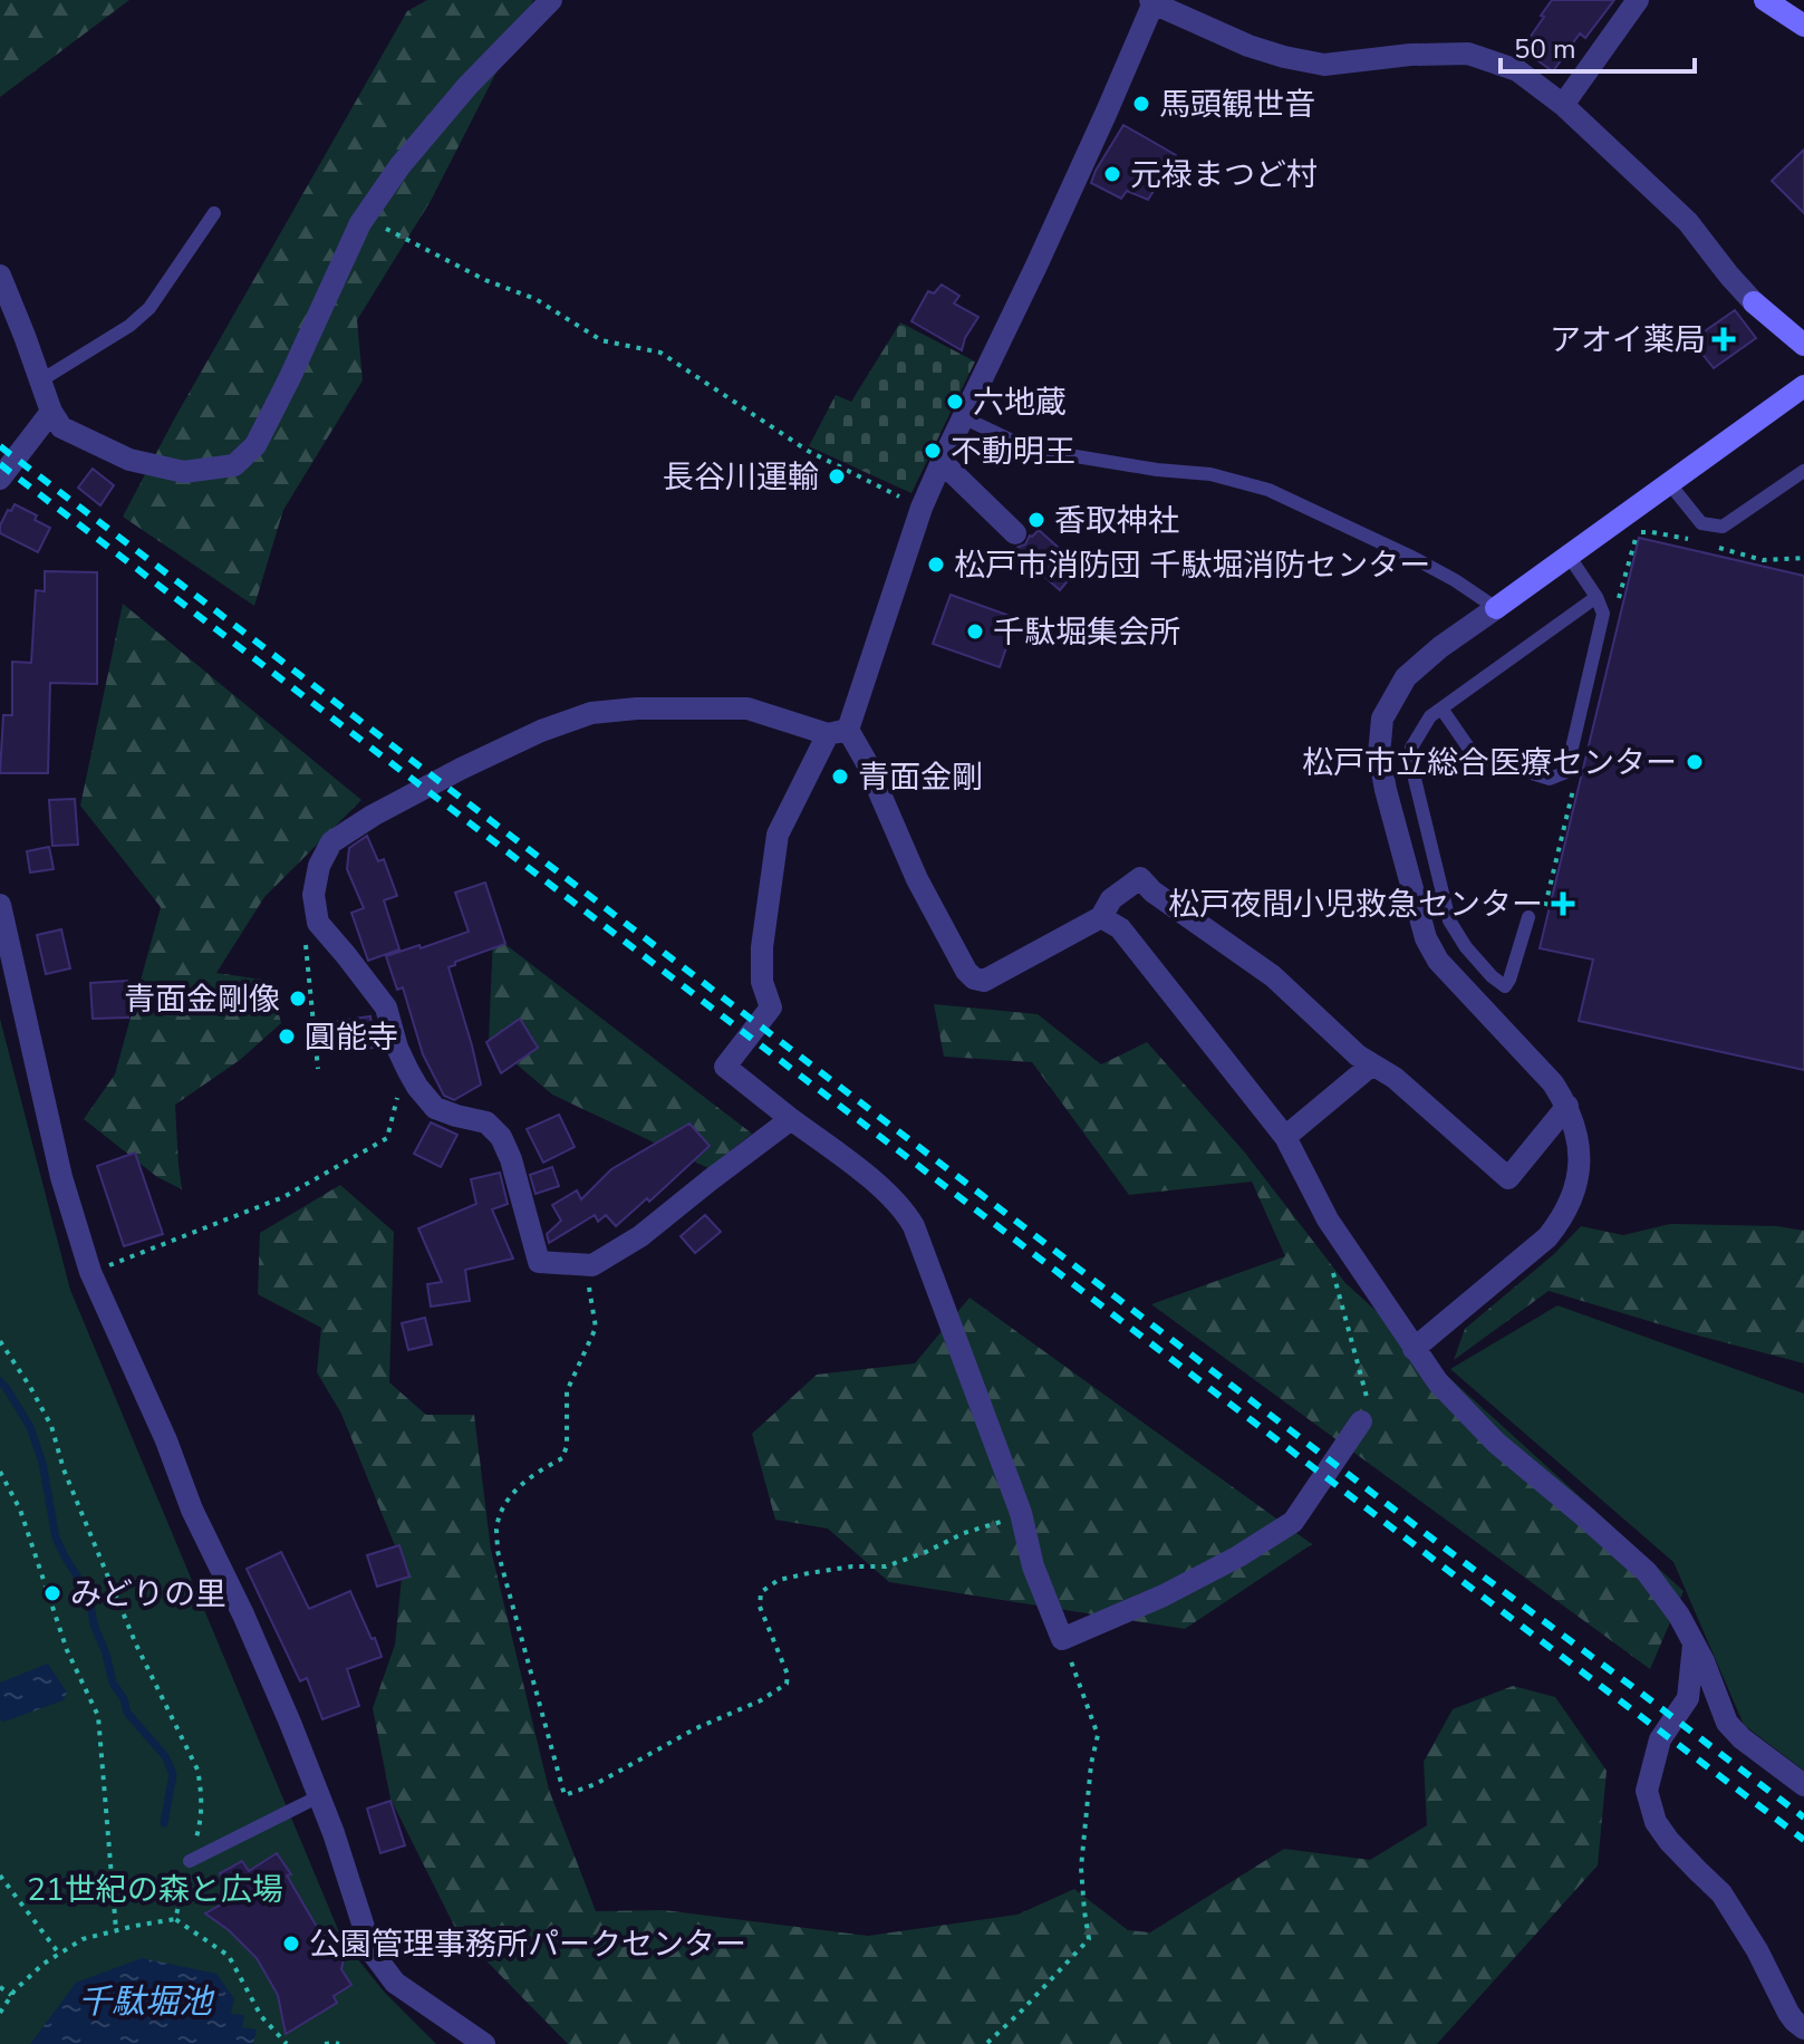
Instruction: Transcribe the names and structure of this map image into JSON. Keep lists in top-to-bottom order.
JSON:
{
  "water": ["千駄堀池"],
  "parks": ["21世紀の森と広場"],
  "places": {
    "other": [
      "馬頭観世音",
      "元禄まつど村",
      "六地蔵",
      "不動明王",
      "長谷川運輸",
      "香取神社",
      "松戸市消防団 千駄堀消防センター",
      "千駄堀集会所",
      "松戸市立総合医療センター",
      "青面金剛",
      "青面金剛像",
      "圓能寺",
      "みどりの里",
      "公園管理事務所パークセンター"
    ],
    "health": ["アオイ薬局", "松戸夜間小児救急センター"]
  },
  "scale_bar": "50 m"
}
